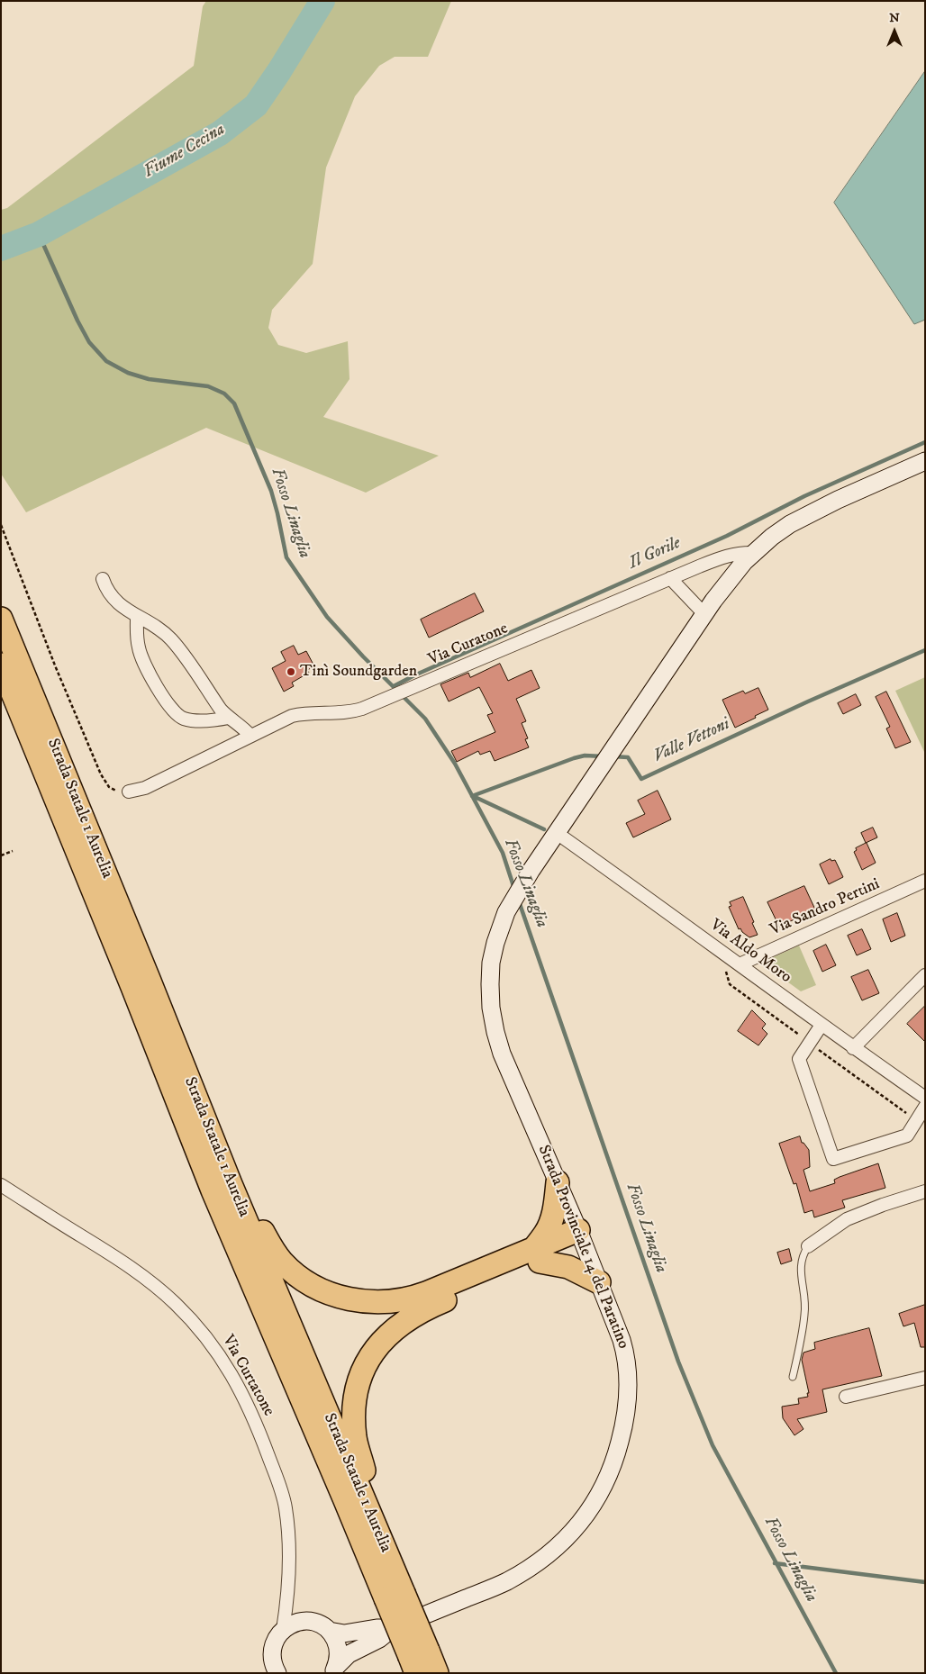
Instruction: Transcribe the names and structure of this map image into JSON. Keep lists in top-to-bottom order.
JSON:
{
  "streets": {
    "highway": ["Strada Statale 1 Aurelia"],
    "main road": ["Strada Provinciale 14 del Paratino"],
    "street": [
      "Via Curatone",
      "Via Sandro Pertini",
      "Via Aldo Moro",
      "Via Curtatone"
    ]
  },
  "crossings": [
    ["Via Curatone", "Strada Provinciale 14 del Paratino"],
    ["Via Sandro Pertini", "Via Aldo Moro"],
    ["Via Aldo Moro", "Strada Provinciale 14 del Paratino"],
    ["Strada Provinciale 14 del Paratino", "Via Curtatone"]
  ],
  "water": [
    "Fiume Cecina",
    "Fosso Linaglia",
    "Il Gorile",
    "Valle Vettoni"
  ],
  "places": ["Tinì Soundgarden"],
  "north": "top"
}
